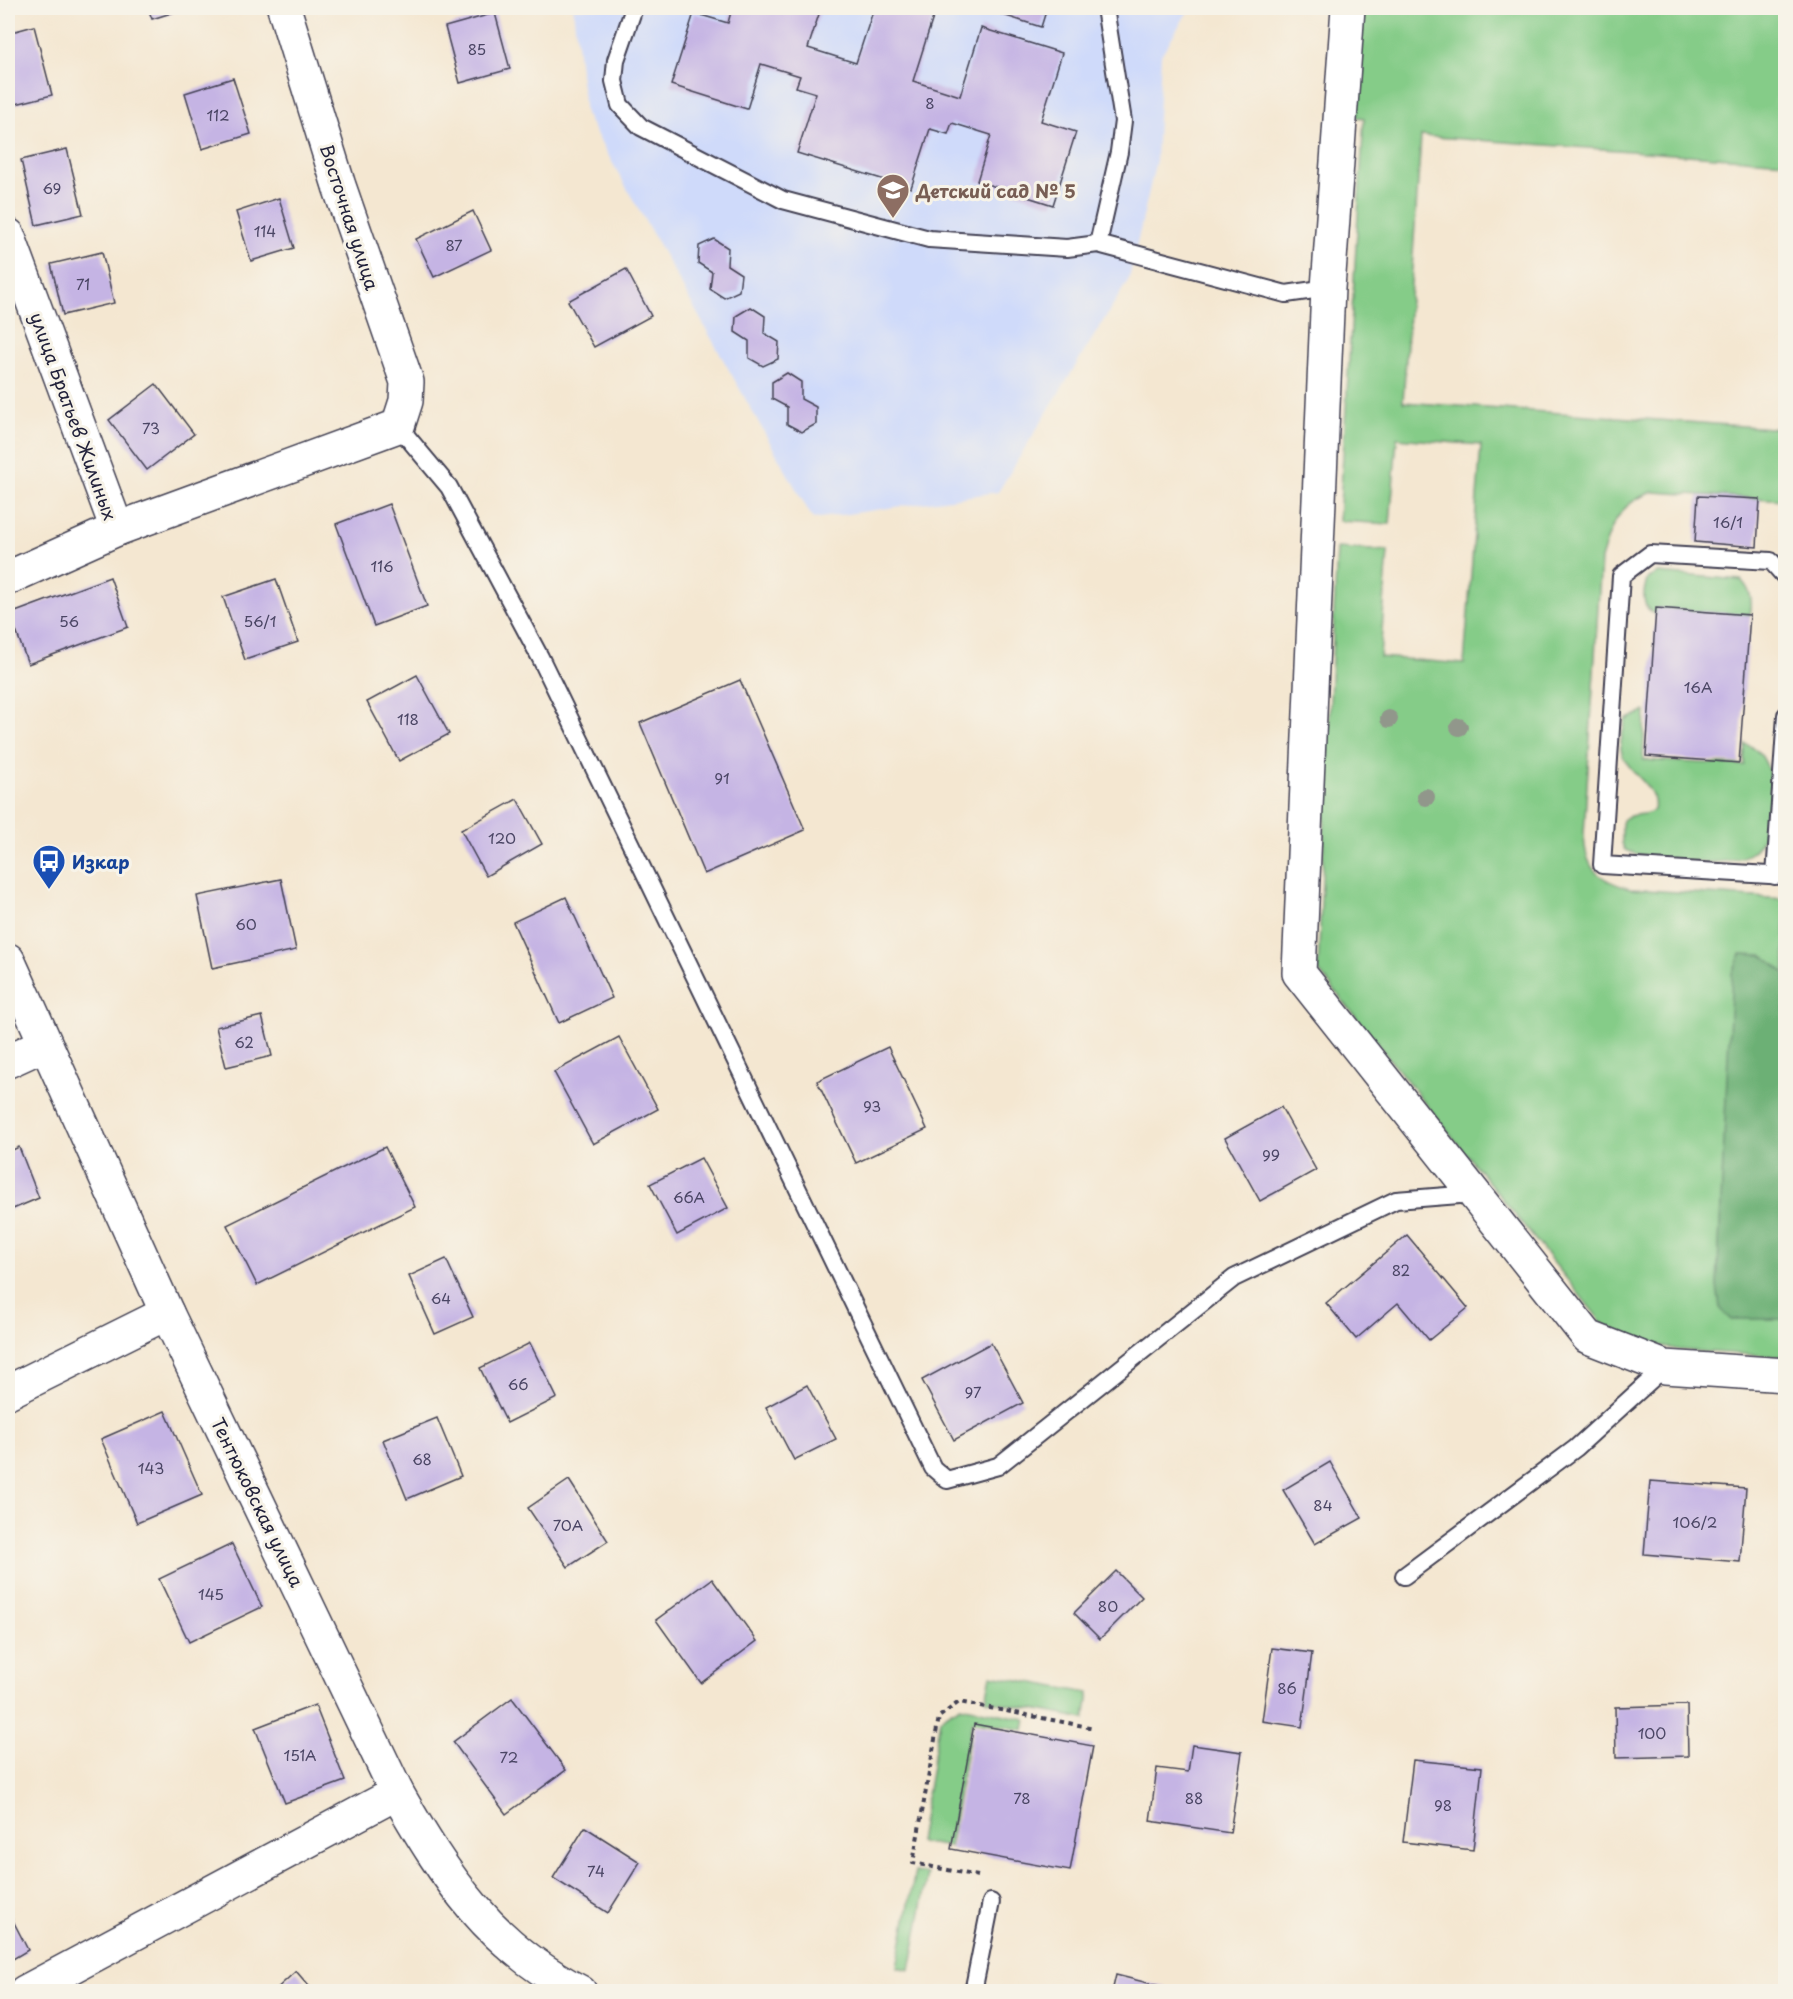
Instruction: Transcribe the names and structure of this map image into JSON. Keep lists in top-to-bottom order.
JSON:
{
  "streets": {
    "street": ["Восточная улица", "улица Братьев Жилиных", "Тентюковская улица"]
  },
  "places": {
    "school or university": ["Детский сад № 5"],
    "bus stop": ["Изкар"]
  },
  "house_numbers": [
    "85",
    "8",
    "112",
    "69",
    "114",
    "87",
    "71",
    "73",
    "16/1",
    "116",
    "56",
    "56/1",
    "16А",
    "118",
    "91",
    "120",
    "60",
    "62",
    "93",
    "99",
    "66А",
    "82",
    "64",
    "66",
    "97",
    "68",
    "143",
    "84",
    "106/2",
    "70А",
    "145",
    "80",
    "86",
    "100",
    "151А",
    "72",
    "78",
    "88",
    "98",
    "74"
  ]
}
